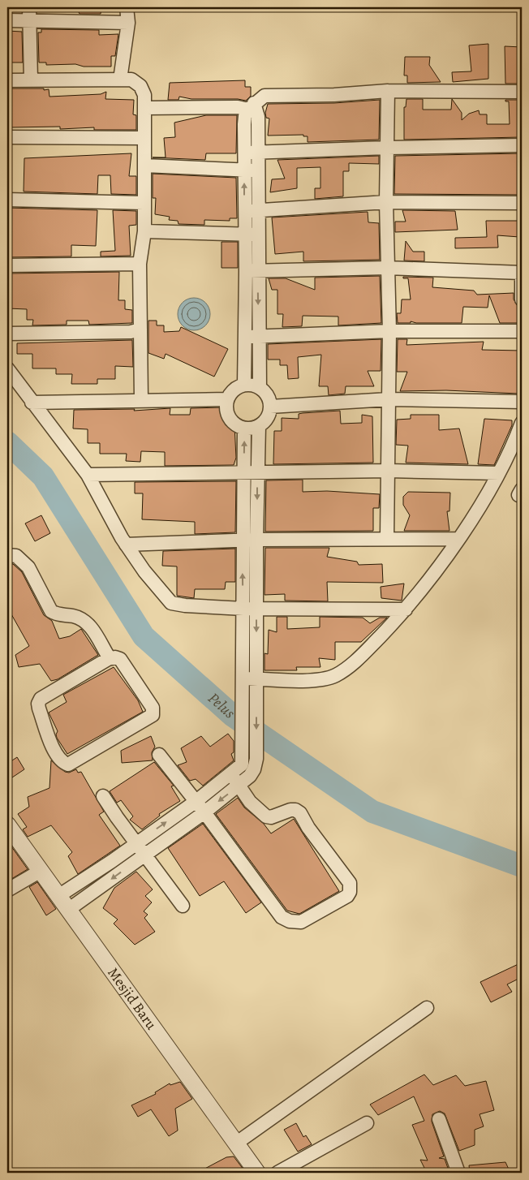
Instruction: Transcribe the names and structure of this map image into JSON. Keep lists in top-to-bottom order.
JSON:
{
  "streets": {
    "street": ["Mesjid Baru"]
  },
  "water": ["Pelus"]
}
